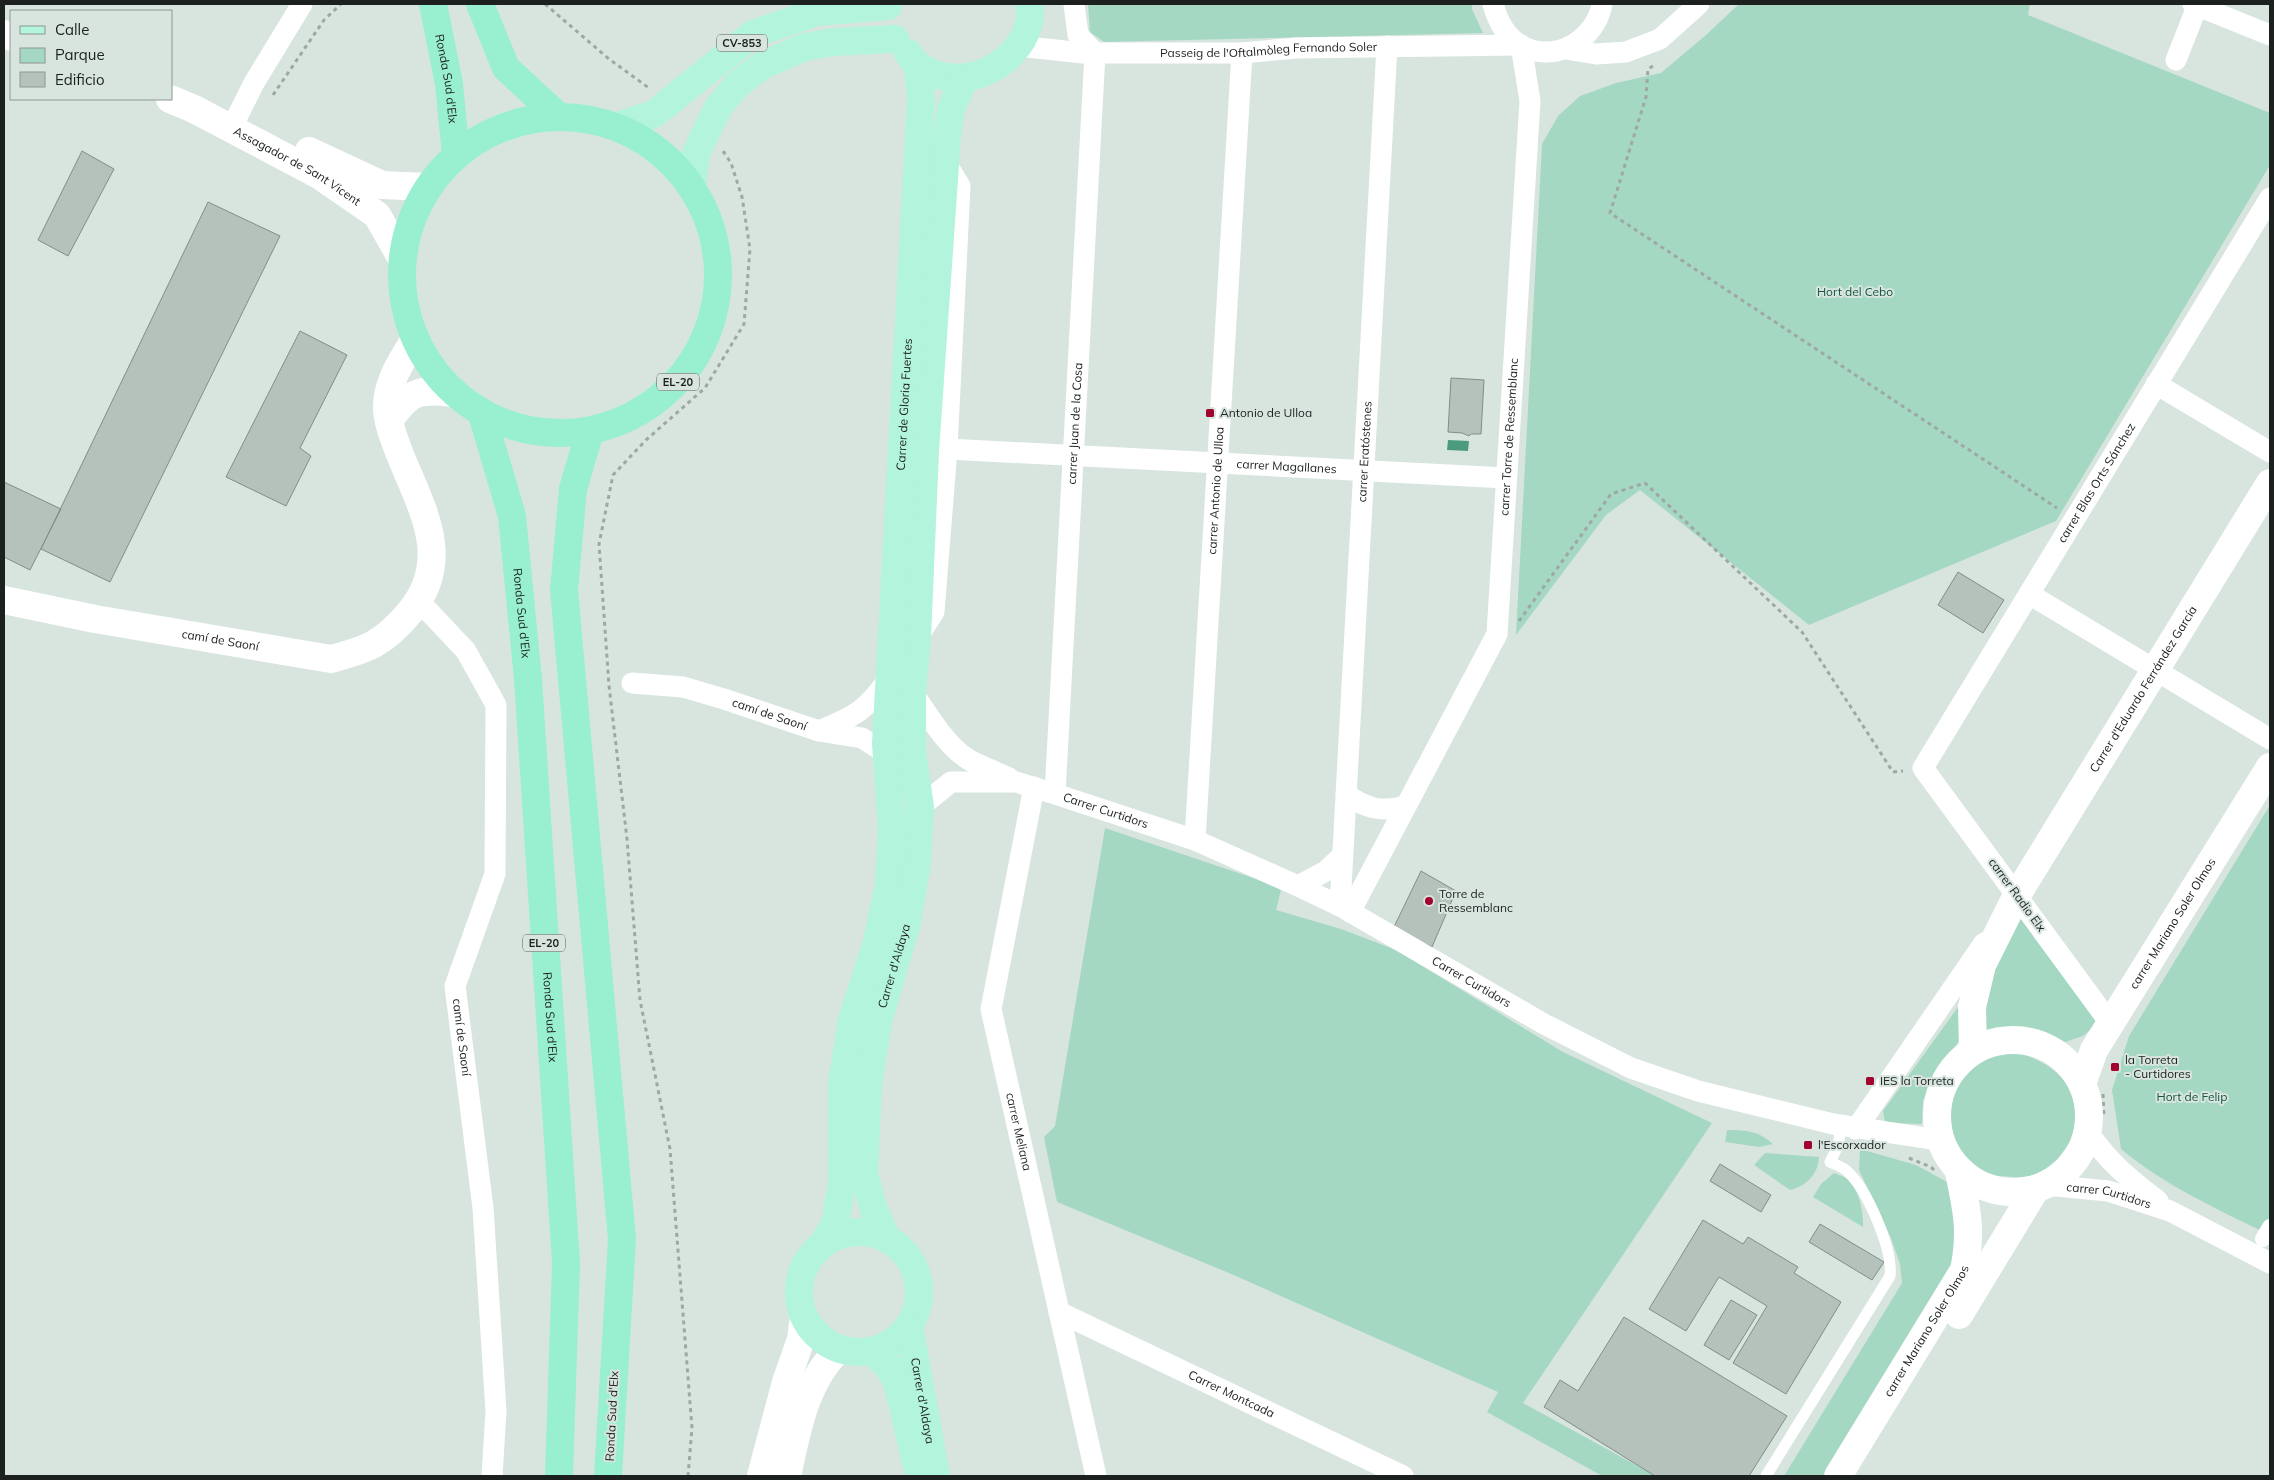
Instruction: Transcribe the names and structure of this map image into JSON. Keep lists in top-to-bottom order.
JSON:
{
  "streets": {
    "highway": ["Ronda Sud d'Elx", "EL-20"],
    "main road": [
      "CV-853",
      "Assagador de Sant Vicent",
      "Carrer de Gloria Fuertes",
      "camí de Saoní",
      "Carrer d'Eduardo Ferrández García",
      "carrer Mariano Soler Olmos",
      "Carrer d'Aldaya"
    ],
    "street": [
      "Passeig de l'Oftalmòleg Fernando Soler",
      "carrer Juan de la Cosa",
      "carrer Torre de Ressemblanc",
      "carrer Eratóstenes",
      "carrer Magallanes",
      "carrer Blas Orts Sánchez",
      "carrer Antonio de Ulloa",
      "Carrer Curtidors",
      "carrer Radio Elx",
      "carrer Meliana",
      "carrer Curtidors",
      "Carrer Montcada"
    ]
  },
  "crossings": [
    ["CV-853", "EL-20"],
    ["Passeig de l'Oftalmòleg Fernando Soler", "carrer Juan de la Cosa"],
    ["Passeig de l'Oftalmòleg Fernando Soler", "carrer Torre de Ressemblanc"],
    ["Passeig de l'Oftalmòleg Fernando Soler", "carrer Eratóstenes"],
    ["Passeig de l'Oftalmòleg Fernando Soler", "carrer Antonio de Ulloa"],
    ["Ronda Sud d'Elx", "EL-20"],
    ["Assagador de Sant Vicent", "EL-20"],
    ["EL-20", "camí de Saoní"],
    ["Carrer de Gloria Fuertes", "carrer Magallanes"],
    ["Carrer de Gloria Fuertes", "camí de Saoní"],
    ["Carrer de Gloria Fuertes", "Carrer Curtidors"],
    ["Carrer de Gloria Fuertes", "Carrer d'Aldaya"],
    ["carrer Juan de la Cosa", "carrer Magallanes"],
    ["carrer Juan de la Cosa", "Carrer Curtidors"],
    ["carrer Torre de Ressemblanc", "carrer Eratóstenes"],
    ["carrer Torre de Ressemblanc", "carrer Magallanes"],
    ["carrer Torre de Ressemblanc", "Carrer Curtidors"],
    ["carrer Eratóstenes", "carrer Magallanes"],
    ["carrer Eratóstenes", "Carrer Curtidors"],
    ["carrer Magallanes", "carrer Antonio de Ulloa"],
    ["carrer Blas Orts Sánchez", "carrer Radio Elx"],
    ["carrer Antonio de Ulloa", "Carrer Curtidors"],
    ["Carrer d'Eduardo Ferrández García", "Carrer Curtidors"],
    ["Carrer d'Eduardo Ferrández García", "carrer Radio Elx"],
    ["Carrer d'Eduardo Ferrández García", "carrer Mariano Soler Olmos"],
    ["Carrer d'Eduardo Ferrández García", "carrer Curtidors"],
    ["Carrer Curtidors", "carrer Mariano Soler Olmos"],
    ["Carrer Curtidors", "Carrer d'Aldaya"],
    ["Carrer Curtidors", "carrer Meliana"],
    ["Carrer Curtidors", "carrer Curtidors"],
    ["carrer Radio Elx", "carrer Mariano Soler Olmos"],
    ["carrer Mariano Soler Olmos", "carrer Curtidors"],
    ["carrer Meliana", "Carrer Montcada"]
  ],
  "parks": ["Hort del Cebo", "Hort de Felip"],
  "places": {
    "transit": [
      "Antonio de Ulloa",
      "la Torreta - Curtidores",
      "IES la Torreta",
      "l'Escorxador"
    ],
    "other": ["Torre de Ressemblanc"]
  },
  "legend": ["Calle", "Parque", "Edificio"]
}
